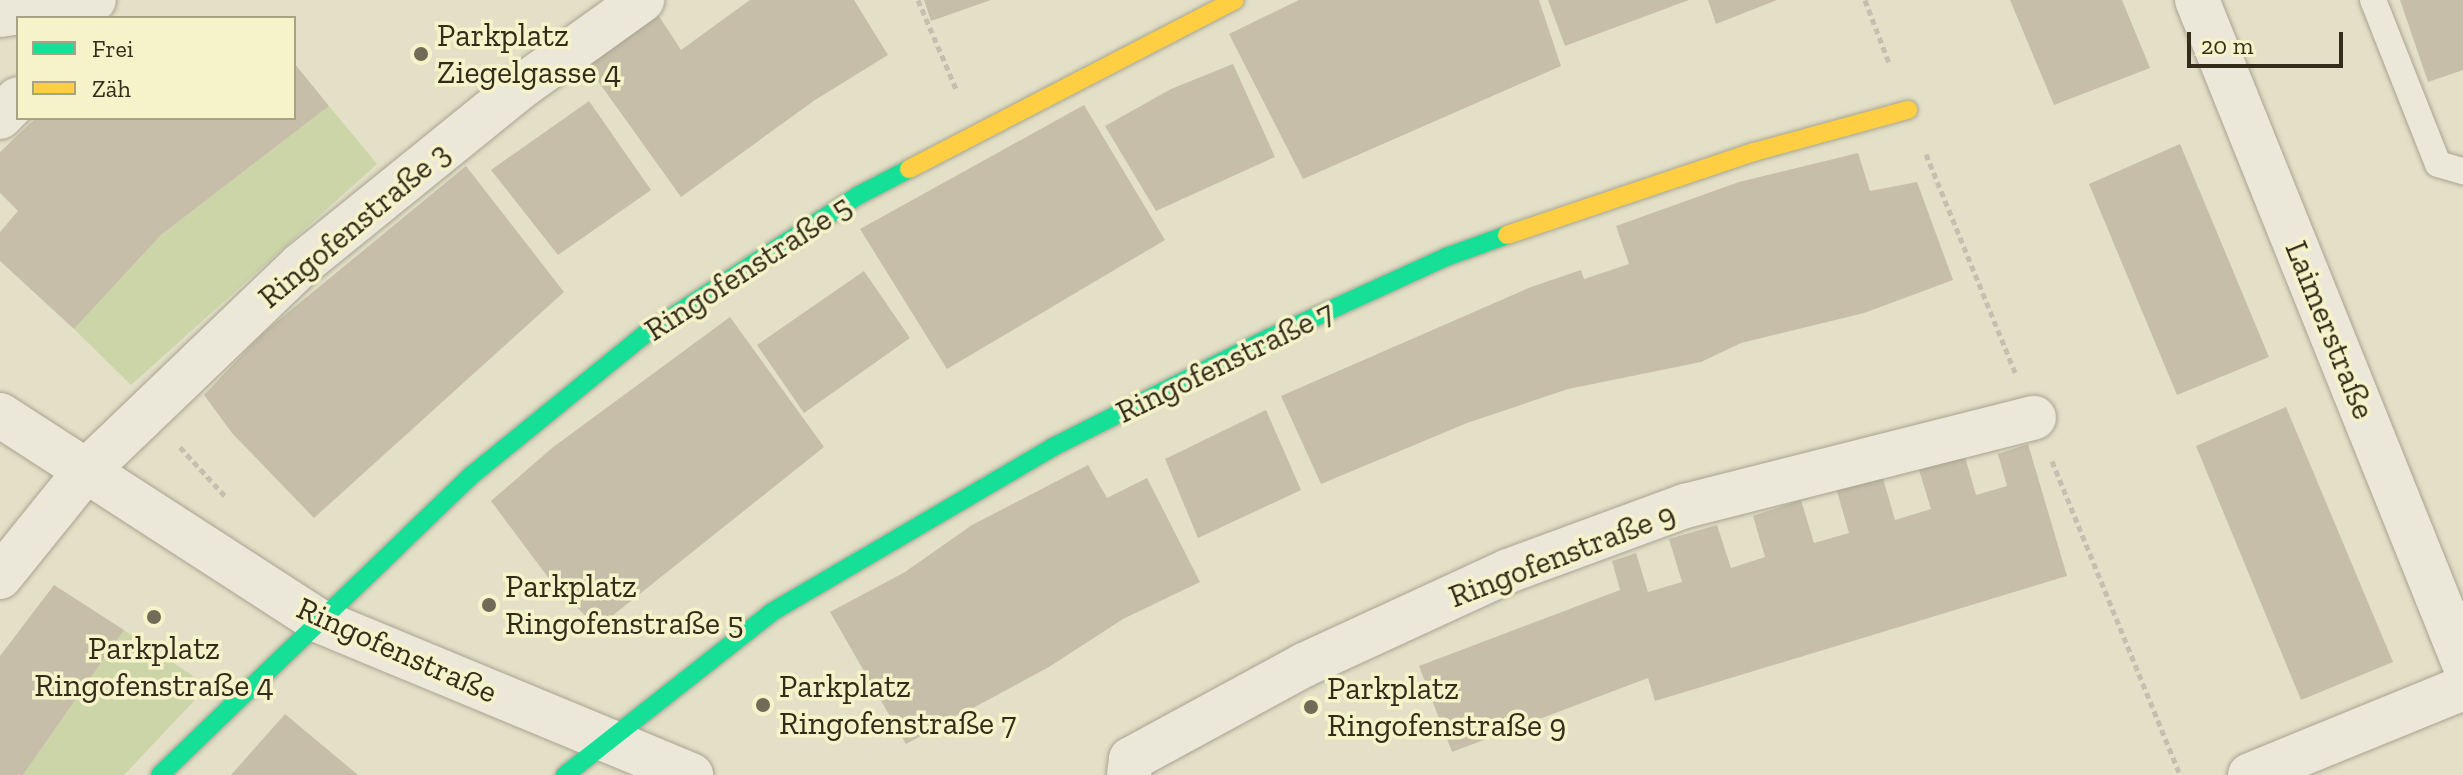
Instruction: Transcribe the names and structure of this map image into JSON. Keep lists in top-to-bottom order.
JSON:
{
  "streets": {
    "street": [
      "Ringofenstraße 3",
      "Ringofenstraße 5",
      "Laimerstraße",
      "Ringofenstraße 7",
      "Ringofenstraße 9",
      "Ringofenstraße"
    ]
  },
  "crossings": [
    ["Ringofenstraße 3", "Ringofenstraße"],
    ["Ringofenstraße 5", "Ringofenstraße"],
    ["Ringofenstraße 7", "Ringofenstraße"]
  ],
  "places": [
    "Parkplatz Ziegelgasse 4",
    "Parkplatz Ringofenstraße 5",
    "Parkplatz Ringofenstraße 4",
    "Parkplatz Ringofenstraße 7",
    "Parkplatz Ringofenstraße 9"
  ],
  "legend": ["Frei", "Zäh"],
  "scale_bar": "20 m"
}
